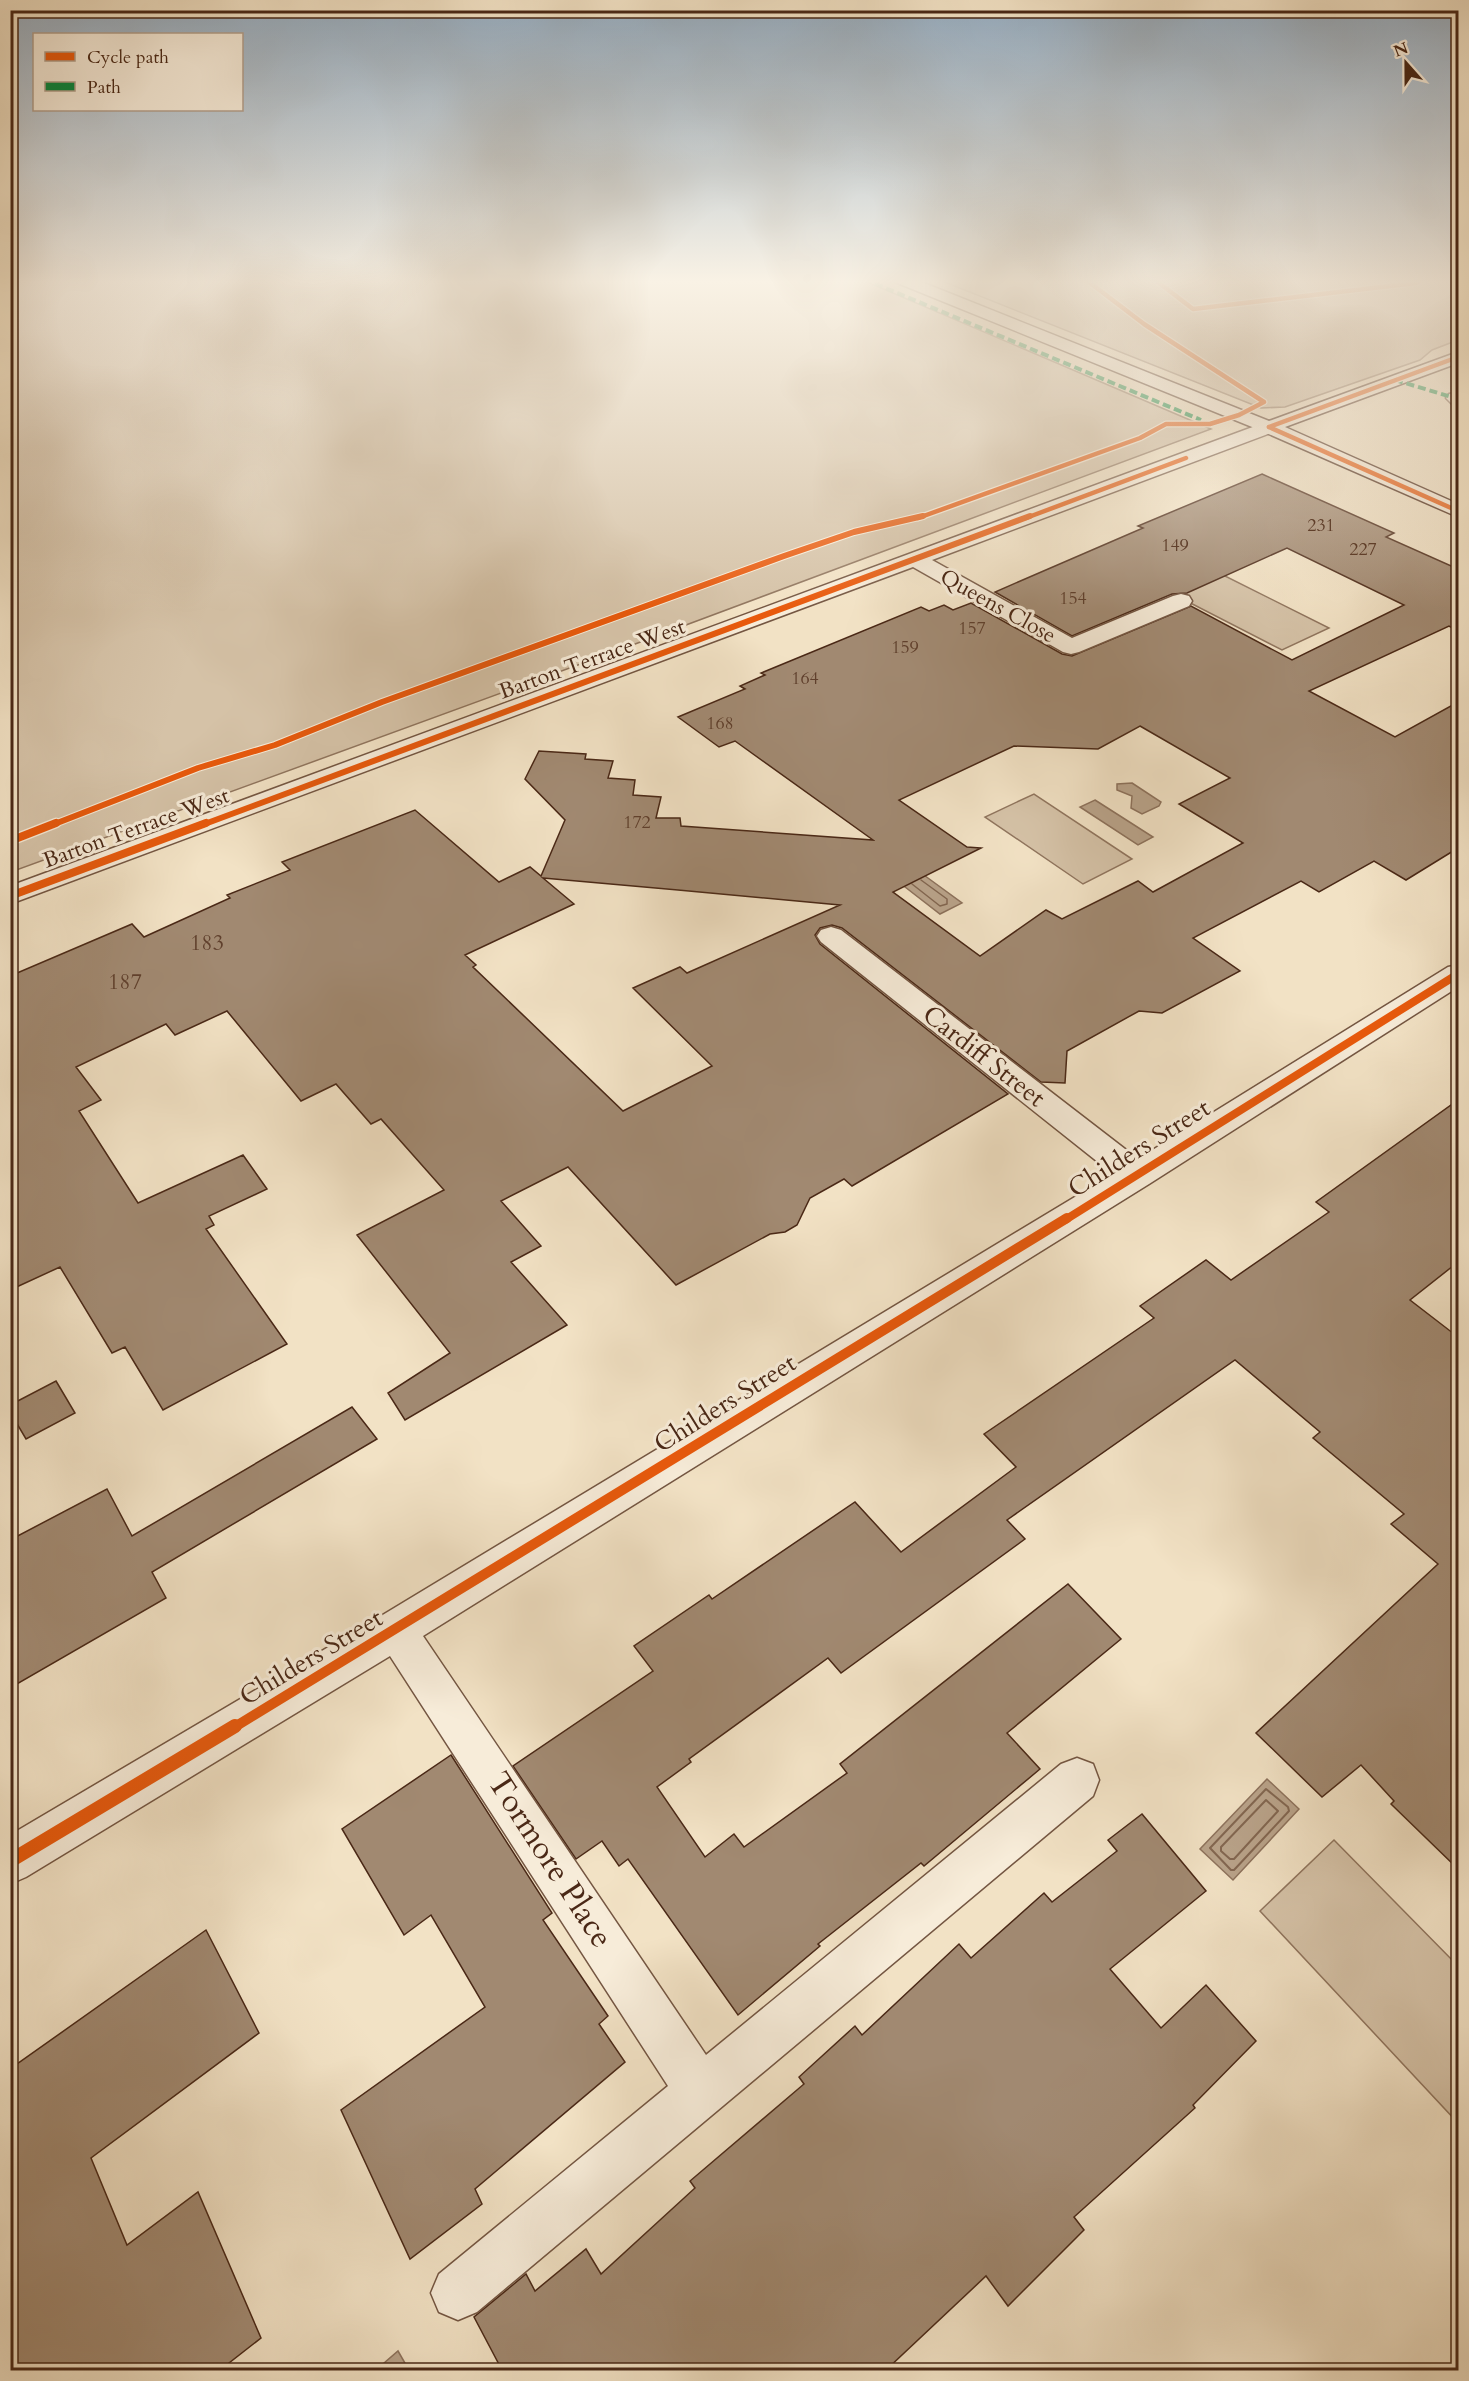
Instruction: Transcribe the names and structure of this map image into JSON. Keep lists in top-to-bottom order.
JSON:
{
  "streets": {
    "street": [
      "Queens Close",
      "Barton Terrace West",
      "Cardiff Street",
      "Childers Street",
      "Tormore Place"
    ]
  },
  "crossings": [
    ["Queens Close", "Barton Terrace West"],
    ["Cardiff Street", "Childers Street"],
    ["Childers Street", "Tormore Place"]
  ],
  "house_numbers": [
    "231",
    "149",
    "227",
    "154",
    "157",
    "159",
    "164",
    "168",
    "172",
    "183",
    "187"
  ],
  "legend": ["Cycle path", "Path"],
  "north": "top"
}
